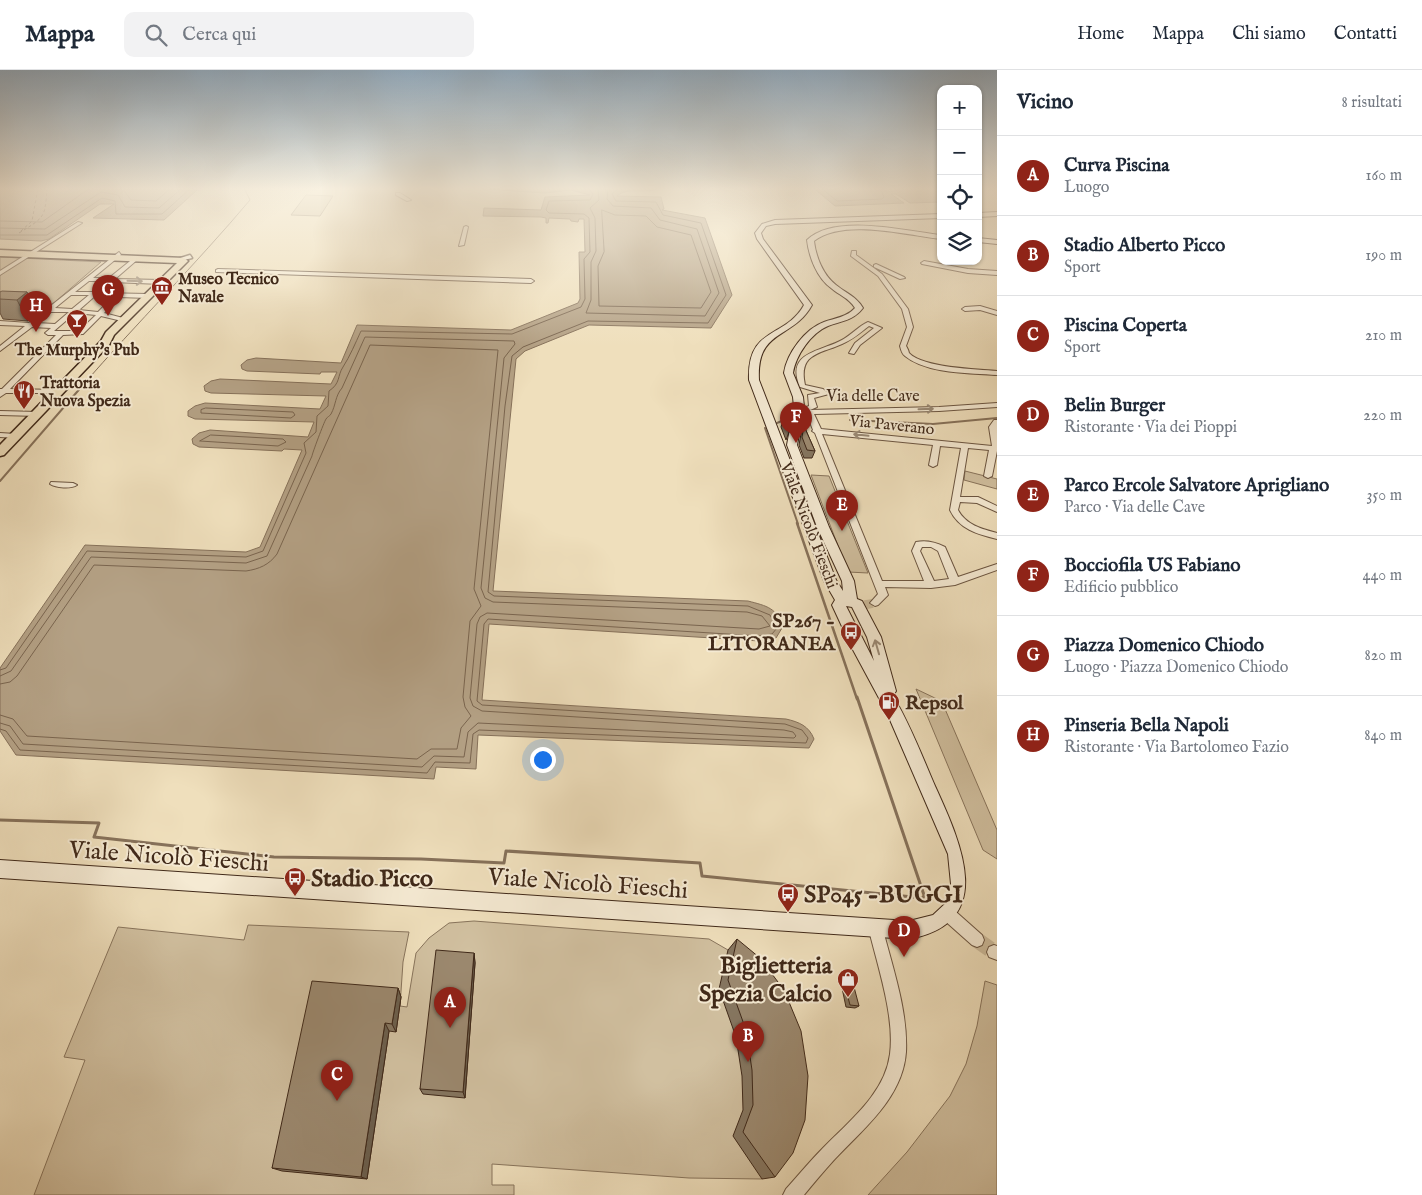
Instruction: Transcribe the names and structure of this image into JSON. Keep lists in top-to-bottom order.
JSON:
{
  "streets": {
    "main road": ["Viale Nicolò Fieschi"],
    "street": ["Via delle Cave", "Via Paverano"]
  },
  "crossings": [
    ["Via delle Cave", "Via Paverano"]
  ],
  "one_way": ["Via delle Cave", "Via Paverano"],
  "places": {
    "museum": ["Museo Tecnico Navale"],
    "bar": ["The Murphy's Pub"],
    "restaurant": ["Trattoria Nuova Spezia"],
    "bus stop": ["SP267 - LITORANEA", "Stadio Picco", "SP045 -BUGGI"],
    "fuel station": ["Repsol"],
    "shop": ["Biglietteria Spezia Calcio"]
  },
  "page": {
    "header": "Mappa",
    "search": "Cerca qui",
    "nav": [
      "Home",
      "Mappa",
      "Chi siamo",
      "Contatti"
    ],
    "heading": ["Vicino", "8 risultati"],
    "map_buttons": ["+", "−"],
    "list": [
      {
        "mark": "A",
        "name": "Curva Piscina",
        "note": "Luogo",
        "value": "160 m"
      },
      {
        "mark": "B",
        "name": "Stadio Alberto Picco",
        "note": "Sport",
        "value": "190 m"
      },
      {
        "mark": "C",
        "name": "Piscina Coperta",
        "note": "Sport",
        "value": "210 m"
      },
      {
        "mark": "D",
        "name": "Belin Burger",
        "note": "Ristorante · Via dei Pioppi",
        "value": "220 m"
      },
      {
        "mark": "E",
        "name": "Parco Ercole Salvatore Aprigliano",
        "note": "Parco · Via delle Cave",
        "value": "350 m"
      },
      {
        "mark": "F",
        "name": "Bocciofila US Fabiano",
        "note": "Edificio pubblico",
        "value": "440 m"
      },
      {
        "mark": "G",
        "name": "Piazza Domenico Chiodo",
        "note": "Luogo · Piazza Domenico Chiodo",
        "value": "820 m"
      },
      {
        "mark": "H",
        "name": "Pinseria Bella Napoli",
        "note": "Ristorante · Via Bartolomeo Fazio",
        "value": "840 m"
      }
    ],
    "pins": [
      "G",
      "H",
      "F",
      "E",
      "D",
      "A",
      "B",
      "C"
    ]
  }
}
